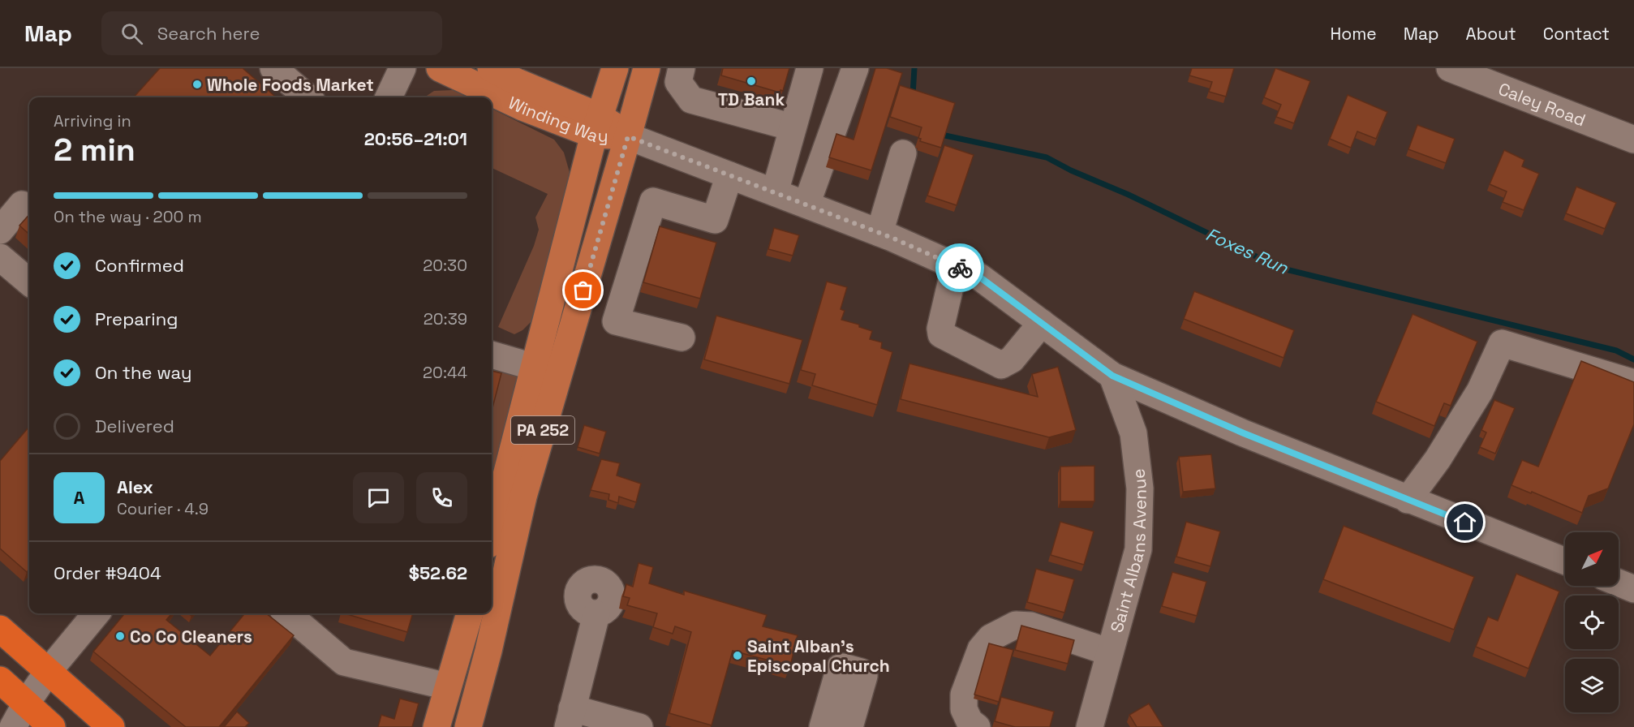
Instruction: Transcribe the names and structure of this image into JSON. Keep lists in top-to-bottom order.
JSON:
{
  "streets": {
    "main road": ["Winding Way", "PA 252"],
    "street": ["Caley Road", "Saint Albans Avenue"]
  },
  "crossings": [
    ["Winding Way", "PA 252"],
    ["Winding Way", "Saint Albans Avenue"]
  ],
  "water": ["Foxes Run"],
  "places": [
    "TD Bank",
    "Whole Foods Market",
    "Co Co Cleaners",
    "Saint Alban's Episcopal Church"
  ],
  "north": "top right",
  "page": {
    "header": "Map",
    "search": "Search here",
    "nav": [
      "Home",
      "Map",
      "About",
      "Contact"
    ],
    "heading": ["2 min", "Arriving in", "20:56–21:01"],
    "panel": [
      "Alex",
      "Courier · 4.9",
      "Order #9404",
      "$52.62"
    ],
    "bar": "On the way · 200 m",
    "list": [
      ["Confirmed", "20:30"],
      ["Preparing", "20:39"],
      ["On the way", "20:44"],
      "Delivered"
    ],
    "round": "A"
  }
}
